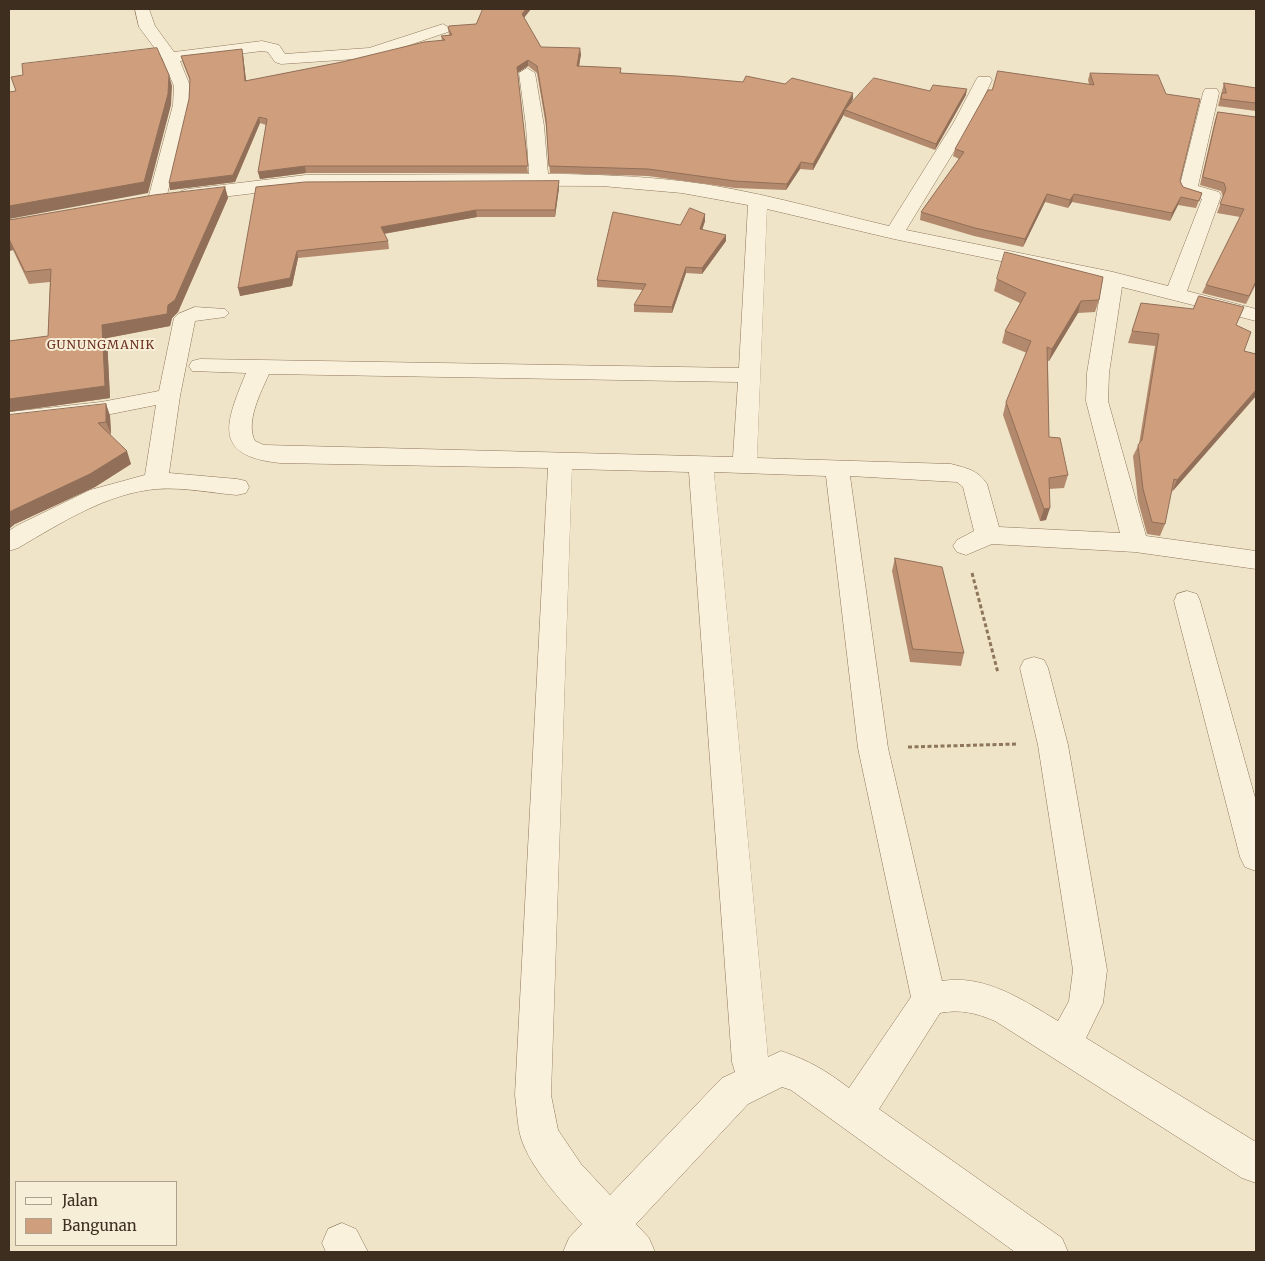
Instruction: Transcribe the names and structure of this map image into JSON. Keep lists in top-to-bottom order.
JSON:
{
  "districts": ["GUNUNGMANIK"],
  "legend": ["Jalan", "Bangunan"]
}
